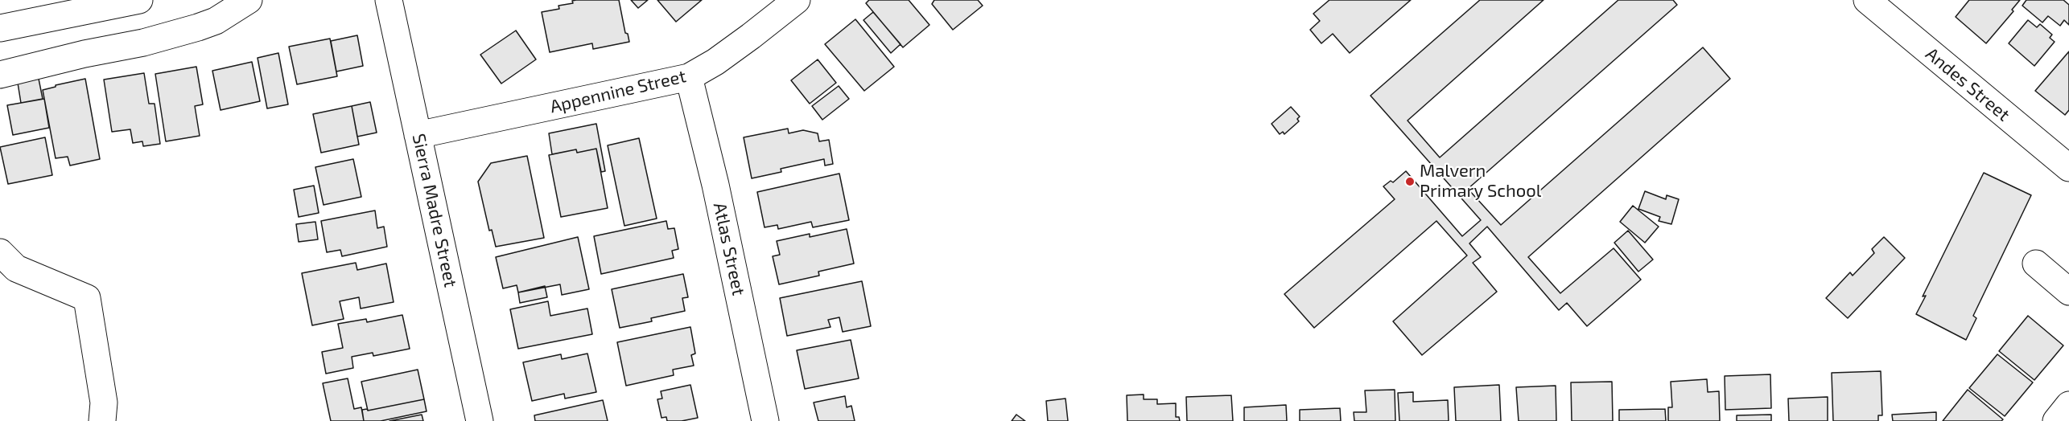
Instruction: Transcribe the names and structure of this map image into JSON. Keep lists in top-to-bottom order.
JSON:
{
  "streets": {
    "street": [
      "Andes Street",
      "Appennine Street",
      "Sierra Madre Street",
      "Atlas Street"
    ]
  },
  "crossings": [
    ["Appennine Street", "Sierra Madre Street"],
    ["Appennine Street", "Atlas Street"]
  ],
  "places": ["Malvern Primary School"]
}
